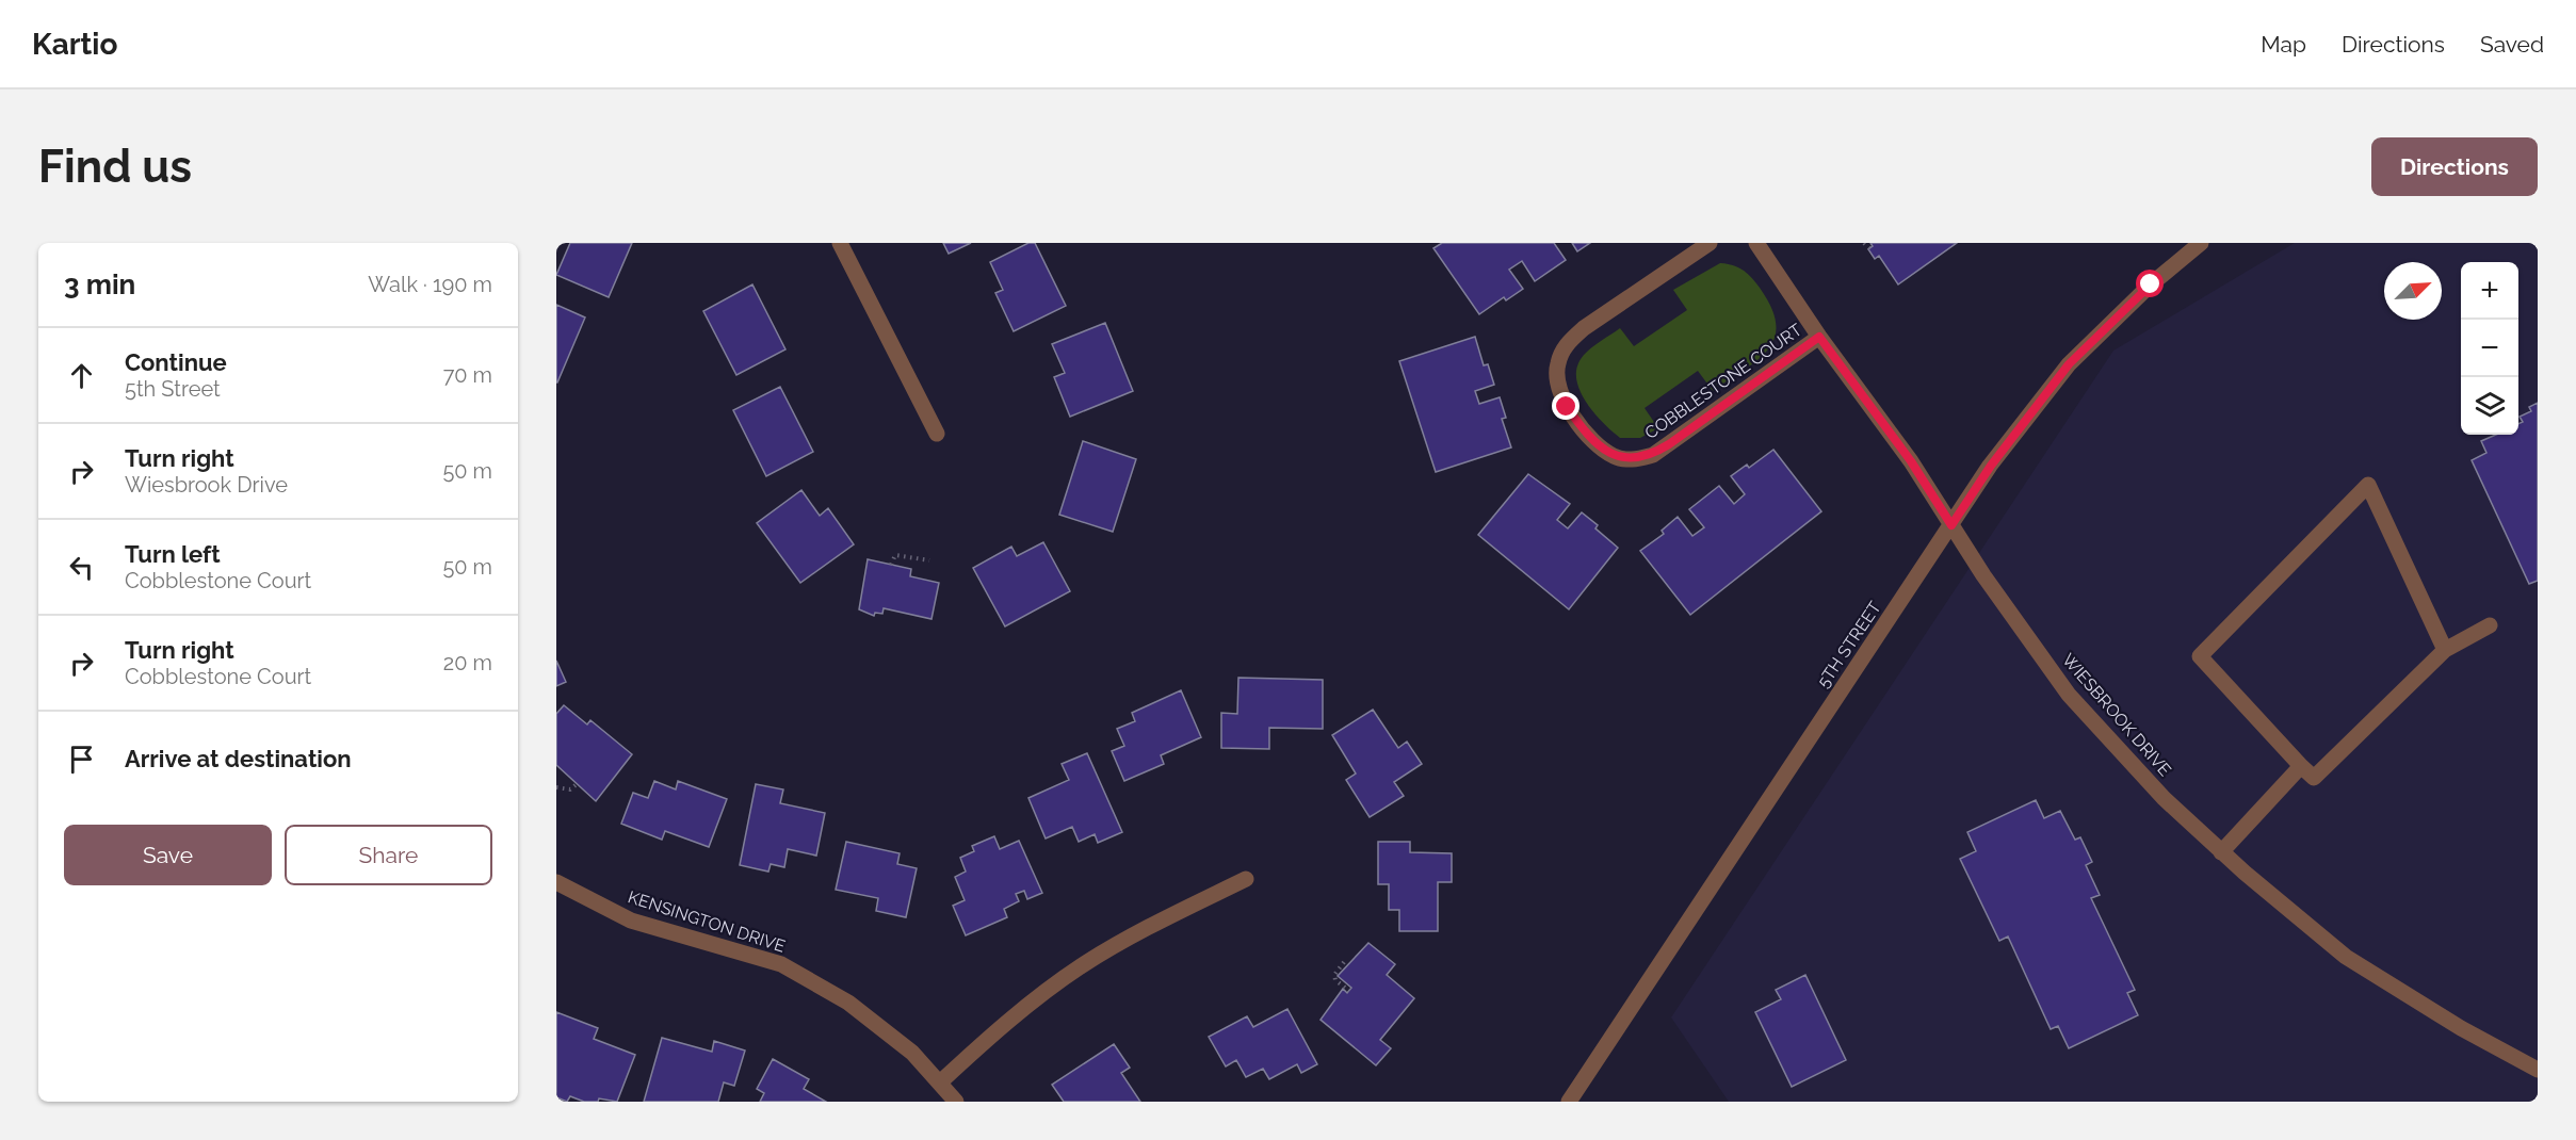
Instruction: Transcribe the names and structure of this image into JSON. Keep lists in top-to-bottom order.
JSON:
{
  "streets": {
    "street": [
      "COBBLESTONE COURT",
      "5TH STREET",
      "WIESBROOK DRIVE",
      "KENSINGTON DRIVE"
    ]
  },
  "crossings": [
    ["COBBLESTONE COURT", "WIESBROOK DRIVE"],
    ["5TH STREET", "WIESBROOK DRIVE"]
  ],
  "north": "top right",
  "page": {
    "header": "Kartio",
    "nav": ["Map", "Directions", "Saved"],
    "buttons": [
      "Directions",
      ["Save", "Share"]
    ],
    "title": "Find us",
    "heading": ["3 min", "Walk · 190 m"],
    "map_buttons": ["+", "−"],
    "list": [
      ["Continue", "5th Street", "70 m"],
      ["Turn right", "Wiesbrook Drive", "50 m"],
      ["Turn left", "Cobblestone Court", "50 m"],
      ["Turn right", "Cobblestone Court", "20 m"],
      "Arrive at destination"
    ]
  }
}
